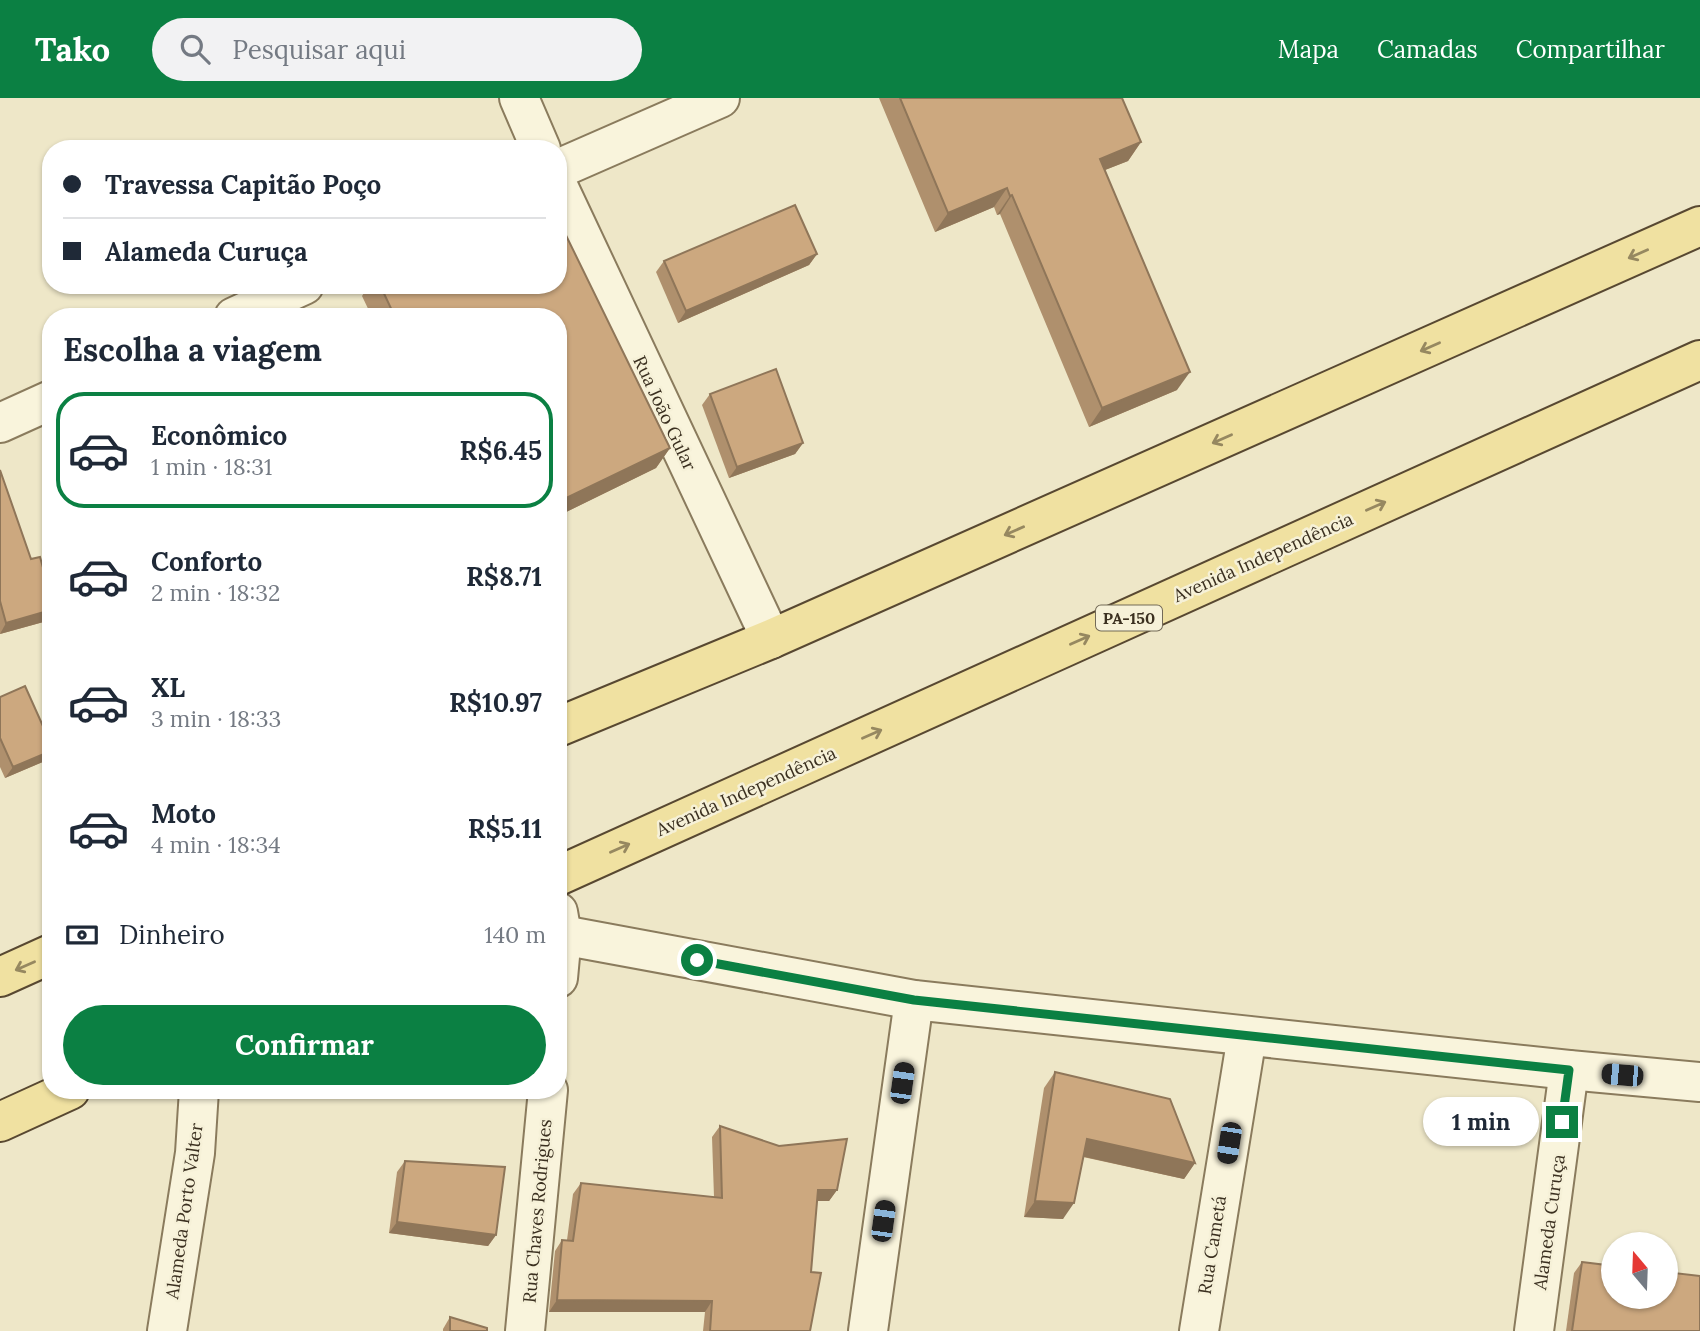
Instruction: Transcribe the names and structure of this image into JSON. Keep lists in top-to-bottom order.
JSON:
{
  "streets": {
    "main road": ["Avenida Independência", "PA-150"],
    "street": [
      "Rua João Gular",
      "Alameda Porto Valter",
      "Rua Chaves Rodrigues",
      "Alameda Curuça",
      "Rua Cametá"
    ]
  },
  "north": "top",
  "page": {
    "header": "Tako",
    "search": "Pesquisar aqui",
    "nav": ["Mapa", "Camadas", "Compartilhar"],
    "banner": ["Travessa Capitão Poço", "Alameda Curuça"],
    "heading": "Escolha a viagem",
    "list": [
      {
        "name": "Econômico",
        "note": "1 min · 18:31",
        "value": "R$6.45"
      },
      {
        "name": "Conforto",
        "note": "2 min · 18:32",
        "value": "R$8.71"
      },
      {
        "name": "XL",
        "note": "3 min · 18:33",
        "value": "R$10.97"
      },
      {
        "name": "Moto",
        "note": "4 min · 18:34",
        "value": "R$5.11"
      }
    ],
    "pay": ["Dinheiro", "140 m"],
    "buttons": "Confirmar",
    "bubble": "1 min"
  }
}
